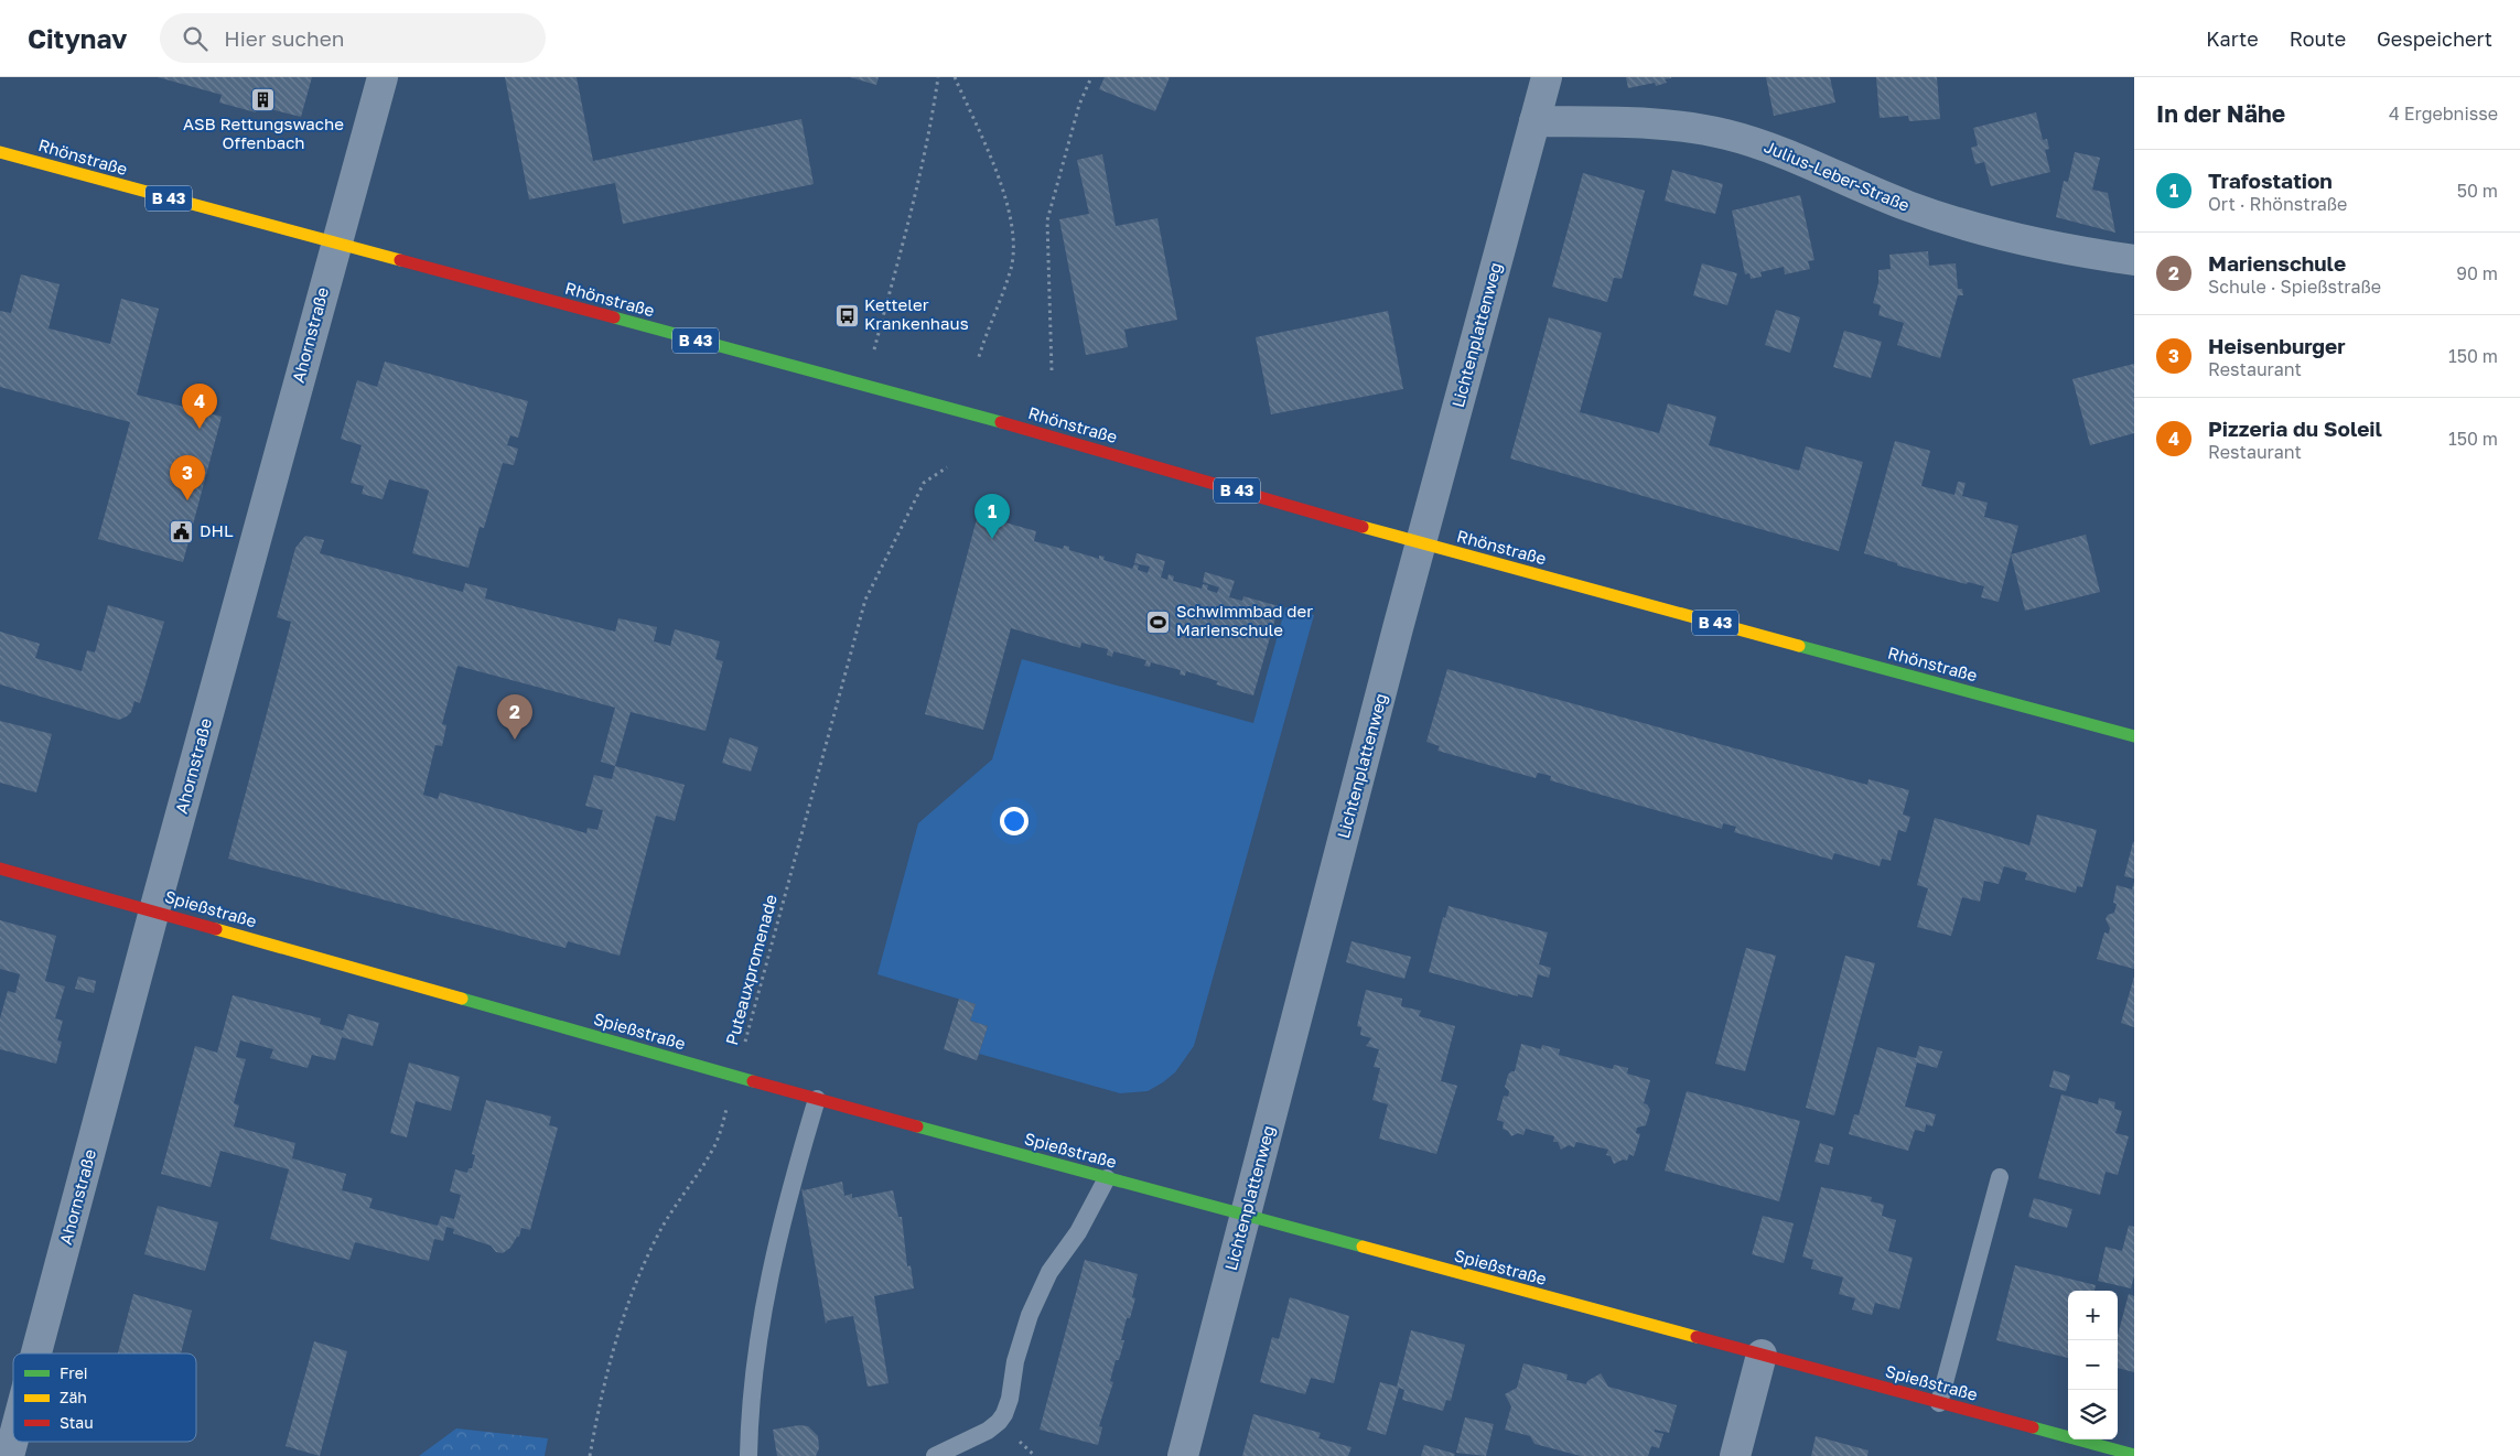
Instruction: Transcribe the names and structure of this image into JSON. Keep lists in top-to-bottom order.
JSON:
{
  "streets": {
    "street": [
      "Rhönstraße",
      "Julius-Leber-Straße",
      "B 43",
      "Ahornstraße",
      "Lichtenplattenweg",
      "Spießstraße"
    ],
    "path": ["Puteauxpromenade"]
  },
  "crossings": [
    ["Rhönstraße", "Ahornstraße"],
    ["Rhönstraße", "Lichtenplattenweg"],
    ["Julius-Leber-Straße", "Lichtenplattenweg"],
    ["Ahornstraße", "Spießstraße"],
    ["Lichtenplattenweg", "Spießstraße"],
    ["Spießstraße", "Puteauxpromenade"]
  ],
  "places": {
    "building": ["ASB Rettungswache Offenbach"],
    "bus stop": ["Ketteler Krankenhaus"],
    "public building": ["DHL"],
    "sports": ["Schwimmbad der Marienschule"]
  },
  "legend": ["Frei", "Zäh", "Stau"],
  "page": {
    "header": "Citynav",
    "search": "Hier suchen",
    "nav": ["Karte", "Route", "Gespeichert"],
    "heading": ["In der Nähe", "4 Ergebnisse"],
    "list": [
      {
        "mark": "1",
        "name": "Trafostation",
        "note": "Ort · Rhönstraße",
        "value": "50 m"
      },
      {
        "mark": "2",
        "name": "Marienschule",
        "note": "Schule · Spießstraße",
        "value": "90 m"
      },
      {
        "mark": "3",
        "name": "Heisenburger",
        "note": "Restaurant",
        "value": "150 m"
      },
      {
        "mark": "4",
        "name": "Pizzeria du Soleil",
        "note": "Restaurant",
        "value": "150 m"
      }
    ],
    "pins": [
      "4",
      "3",
      "1",
      "2"
    ],
    "map_buttons": ["+", "−"]
  }
}
